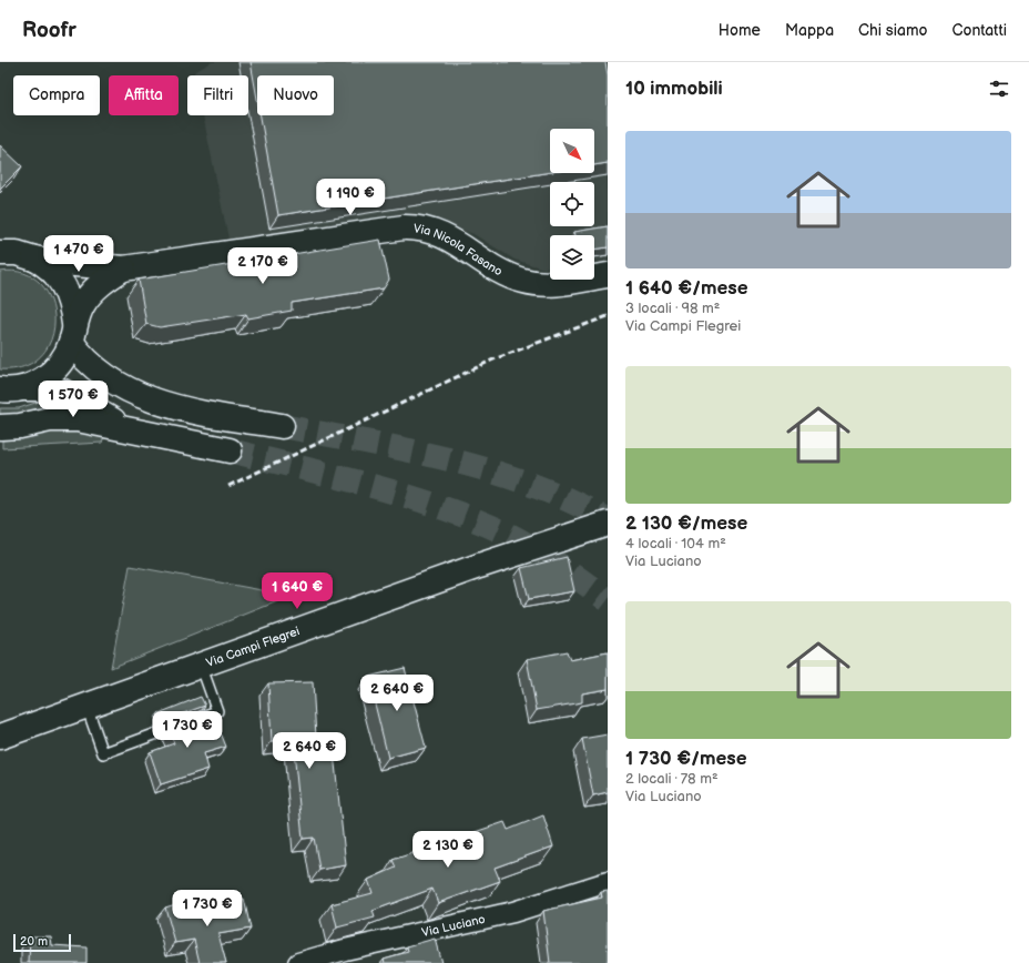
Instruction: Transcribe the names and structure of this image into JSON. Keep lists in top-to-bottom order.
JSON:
{
  "streets": {
    "street": ["Via Nicola Fasano", "Via Campi Flegrei", "Via Luciano"]
  },
  "scale_bar": "20 m",
  "north": "bottom right",
  "page": {
    "header": "Roofr",
    "nav": [
      "Home",
      "Mappa",
      "Chi siamo",
      "Contatti"
    ],
    "heading": "10 immobili",
    "chip": [
      "Compra",
      "Affitta",
      "Filtri",
      "Nuovo"
    ],
    "list": [
      {
        "name": "1 640 €/mese",
        "note": "3 locali · 98 m² · Via Campi Flegrei"
      },
      {
        "name": "2 130 €/mese",
        "note": "4 locali · 104 m² · Via Luciano"
      },
      {
        "name": "1 730 €/mese",
        "note": "2 locali · 78 m² · Via Luciano"
      }
    ],
    "price": [
      "1 190 €",
      "1 470 €",
      "2 170 €",
      "1 570 €",
      "1 640 €",
      "2 640 €",
      "1 730 €",
      "2 640 €",
      "2 130 €",
      "1 730 €"
    ],
    "scale": "20 m"
  }
}
